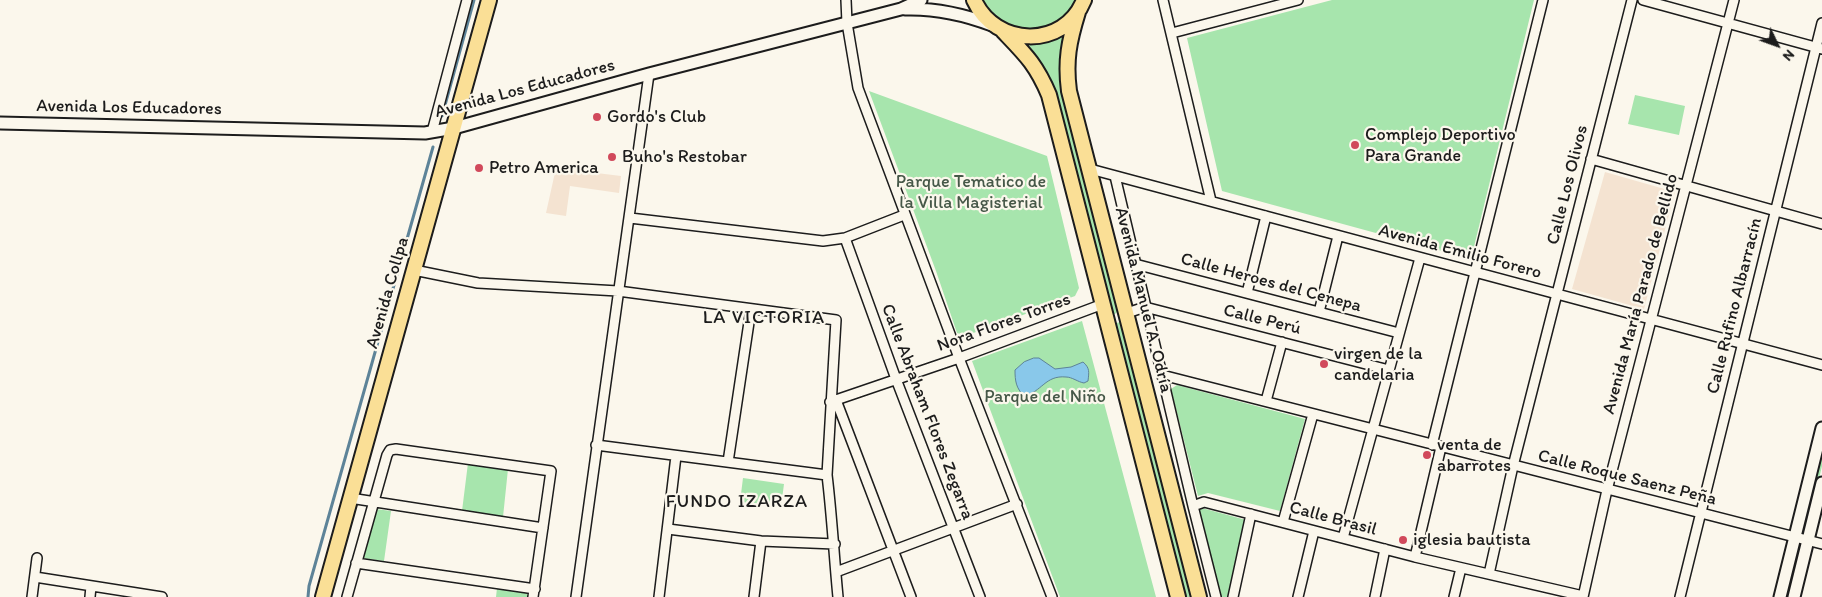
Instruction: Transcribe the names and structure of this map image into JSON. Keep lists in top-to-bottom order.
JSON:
{
  "streets": {
    "main road": ["Avenida Collpa", "Avenida Manuel A. Odría"],
    "street": [
      "Avenida Los Educadores",
      "Calle Los Olivos",
      "Avenida Emilio Forero",
      "Calle Heroes del Cenepa",
      "Avenida María Parado de Bellido",
      "Calle Rufino Albarracín",
      "Calle Perú",
      "Nora Flores Torres",
      "Calle Abraham Flores Zegarra",
      "Calle Roque Saenz Peña",
      "Calle Brasil"
    ]
  },
  "crossings": [
    ["Avenida Los Educadores", "Avenida Collpa"],
    ["Calle Los Olivos", "Avenida Emilio Forero"],
    ["Calle Los Olivos", "Calle Roque Saenz Peña"],
    ["Calle Los Olivos", "Calle Brasil"],
    ["Avenida Emilio Forero", "Avenida María Parado de Bellido"],
    ["Avenida Emilio Forero", "Avenida Manuel A. Odría"],
    ["Avenida Emilio Forero", "Calle Rufino Albarracín"],
    ["Calle Heroes del Cenepa", "Avenida Manuel A. Odría"],
    ["Avenida María Parado de Bellido", "Calle Roque Saenz Peña"],
    ["Avenida María Parado de Bellido", "Calle Brasil"],
    ["Avenida Manuel A. Odría", "Calle Perú"],
    ["Avenida Manuel A. Odría", "Calle Roque Saenz Peña"],
    ["Avenida Manuel A. Odría", "Calle Brasil"],
    ["Calle Rufino Albarracín", "Calle Roque Saenz Peña"],
    ["Nora Flores Torres", "Calle Abraham Flores Zegarra"]
  ],
  "districts": ["LA VICTORIA", "FUNDO IZARZA"],
  "parks": ["Parque Tematico de la Villa Magisterial", "Parque del Niño"],
  "places": [
    "Gordo's Club",
    "Complejo Deportivo Para Grande",
    "Buho's Restobar",
    "Petro America",
    "virgen de la candelaria",
    "venta de abarrotes",
    "iglesia bautista"
  ],
  "north": "bottom right"
}
